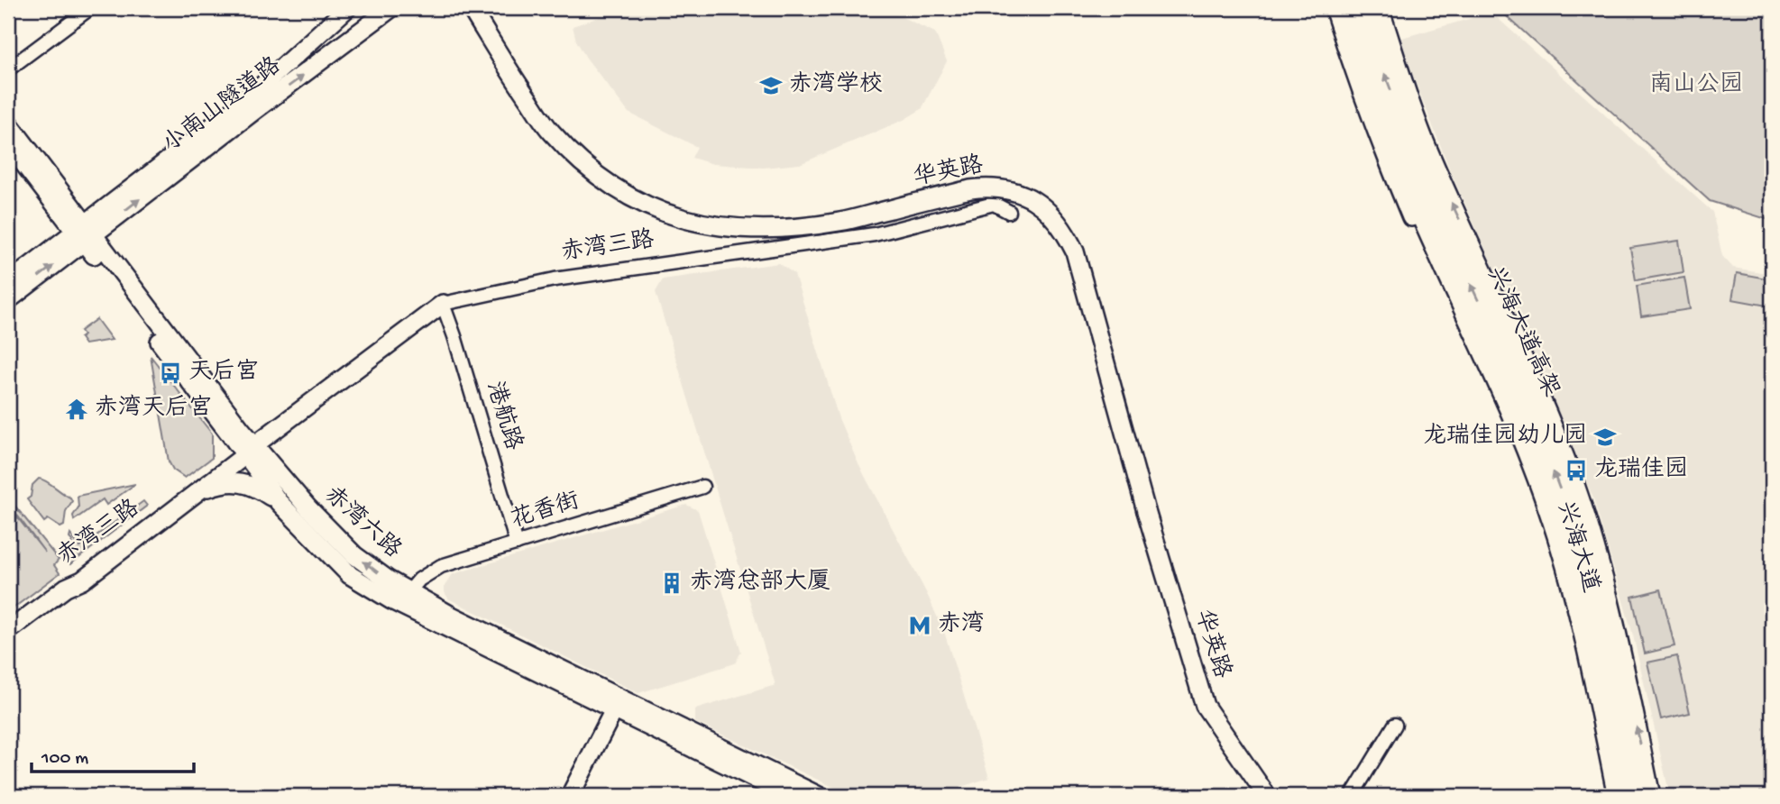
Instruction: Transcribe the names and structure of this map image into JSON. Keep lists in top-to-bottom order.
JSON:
{
  "streets": {
    "main road": ["兴海大道高架"],
    "street": [
      "小南山隧道路",
      "华英路",
      "赤湾三路",
      "港航路",
      "花香街",
      "赤湾六路",
      "兴海大道"
    ]
  },
  "crossings": [
    ["小南山隧道路", "赤湾六路"],
    ["赤湾三路", "港航路"],
    ["赤湾三路", "赤湾六路"],
    ["港航路", "花香街"],
    ["花香街", "赤湾六路"]
  ],
  "parks": ["南山公园"],
  "places": {
    "school or university": ["赤湾学校", "龙瑞佳园幼儿园"],
    "bus stop": ["天后宫", "龙瑞佳园"],
    "temple": ["赤湾天后宫"],
    "building": ["赤湾总部大厦"],
    "metro station": ["赤湾"]
  },
  "scale_bar": "100 m"
}
